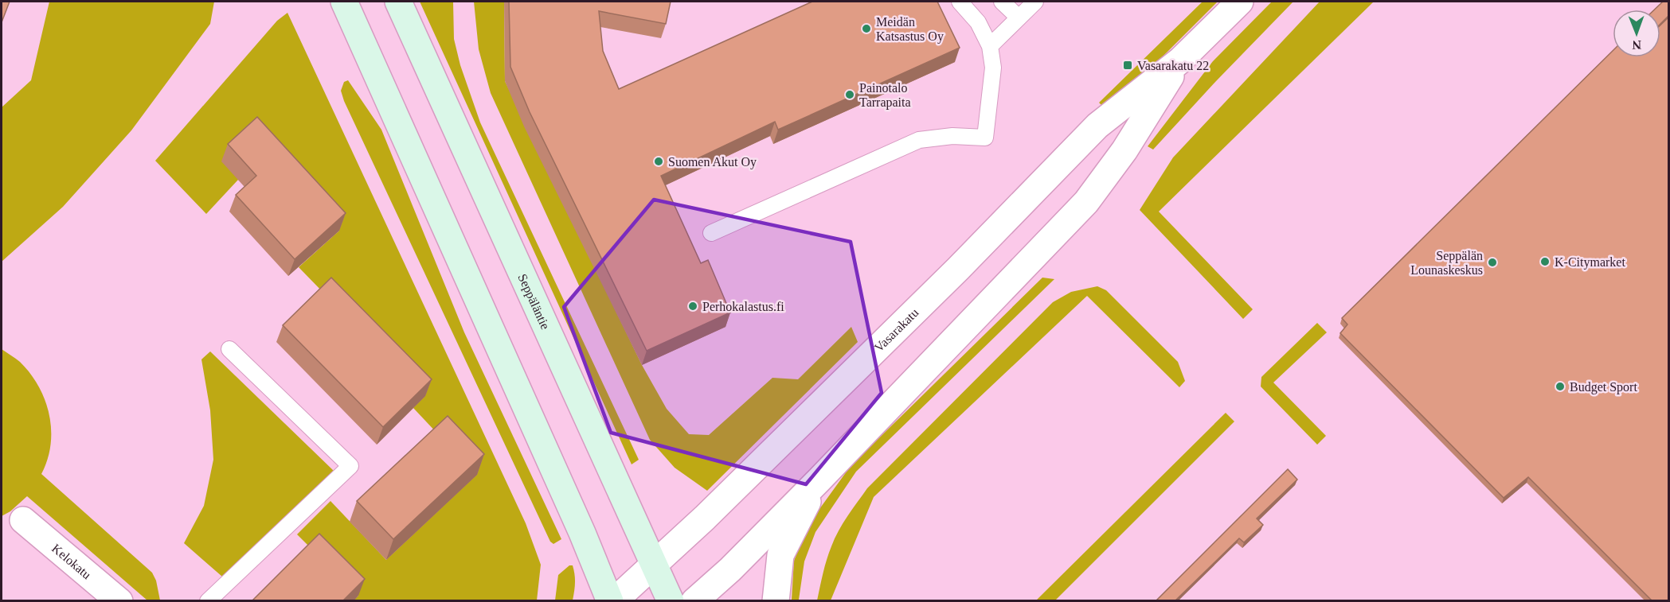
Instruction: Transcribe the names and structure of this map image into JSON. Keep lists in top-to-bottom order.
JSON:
{
  "streets": {
    "main road": ["Seppäläntie"],
    "street": ["Vasarakatu", "Kelokatu"]
  },
  "crossings": [
    ["Seppäläntie", "Vasarakatu"]
  ],
  "places": {
    "other": [
      "Meidän Katsastus Oy",
      "Painotalo Tarrapaita",
      "Suomen Akut Oy",
      "K-Citymarket",
      "Seppälän Lounaskeskus",
      "Perhokalastus.fi",
      "Budget Sport"
    ],
    "transit": ["Vasarakatu 22"]
  },
  "north": "bottom"
}
